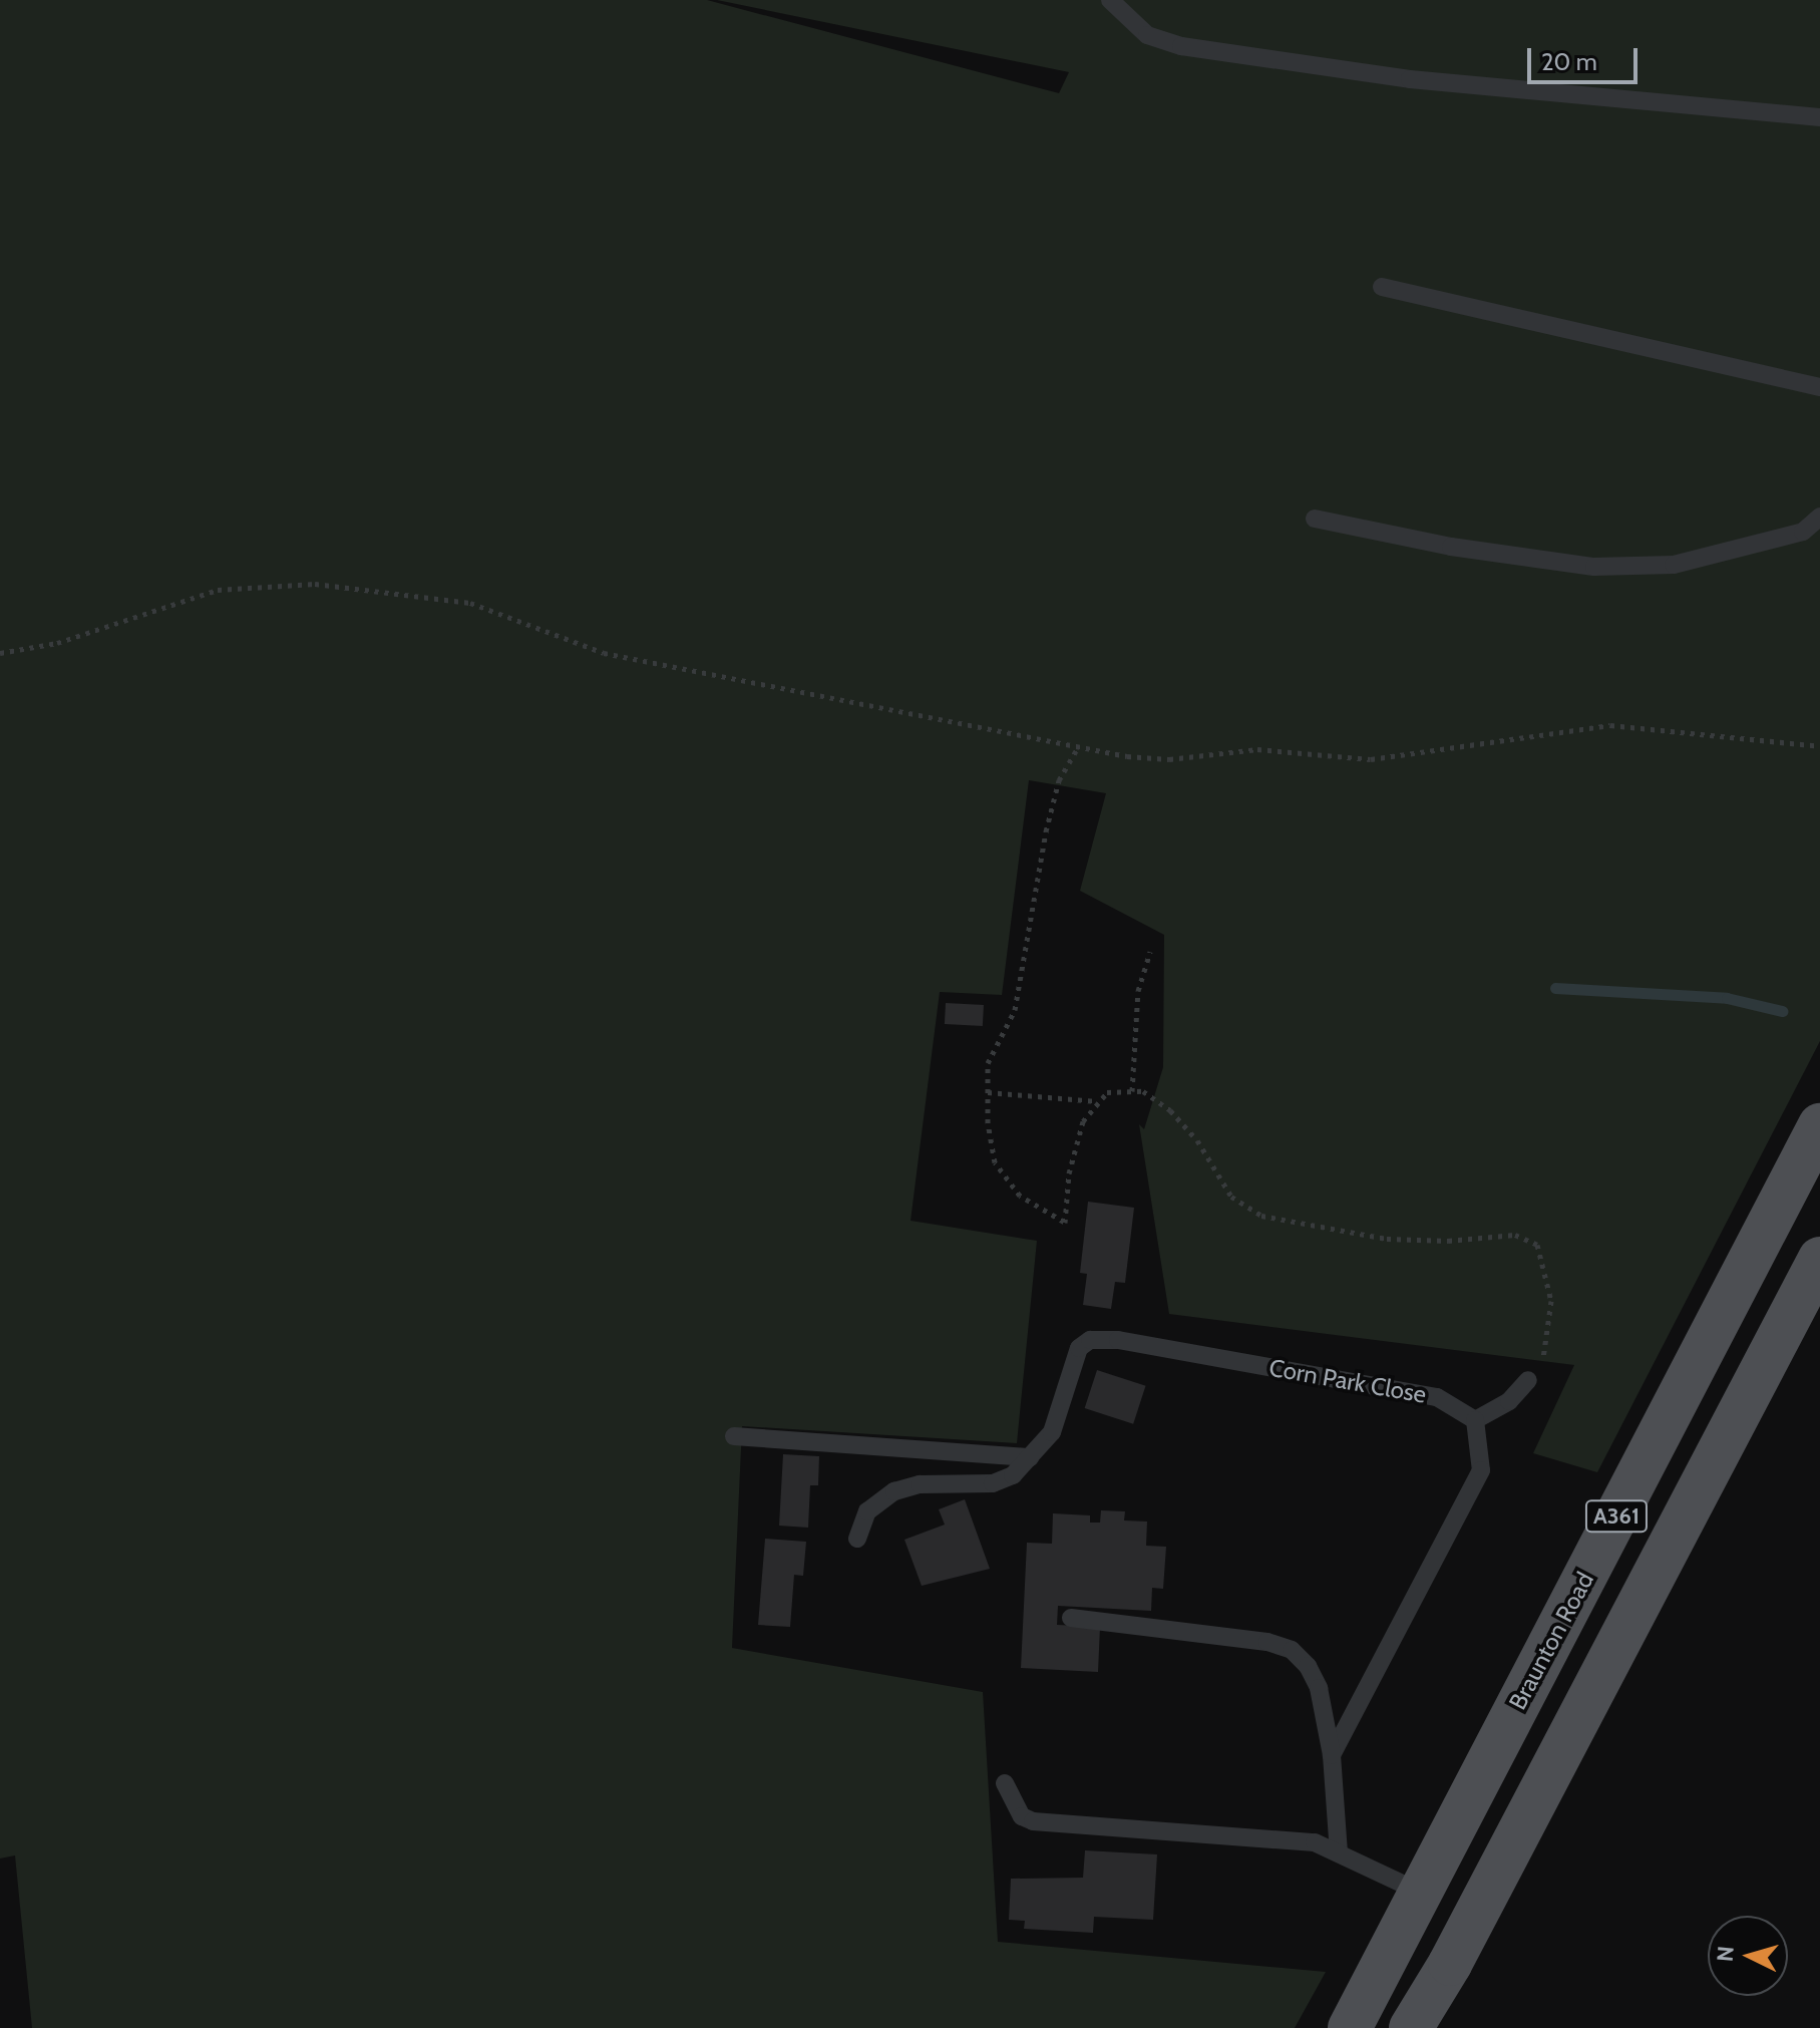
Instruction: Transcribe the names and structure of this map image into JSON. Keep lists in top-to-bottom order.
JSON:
{
  "streets": {
    "main road": ["A361", "Braunton Road"],
    "lane": ["Corn Park Close"]
  },
  "scale_bar": "20 m",
  "north": "left"
}
